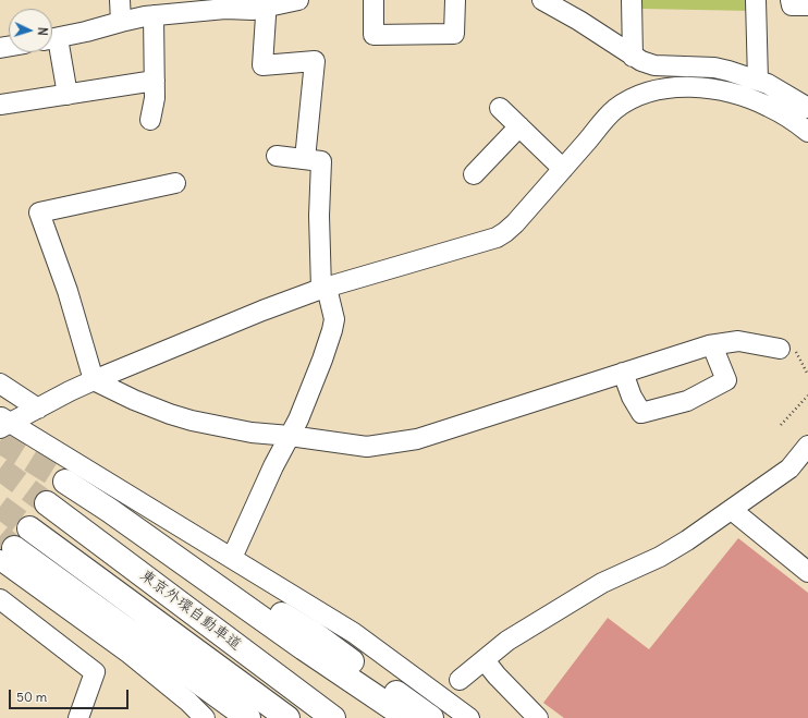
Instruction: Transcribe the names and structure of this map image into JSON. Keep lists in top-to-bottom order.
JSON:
{
  "streets": {
    "highway": ["東京外環自動車道"]
  },
  "scale_bar": "50 m",
  "north": "right"
}
